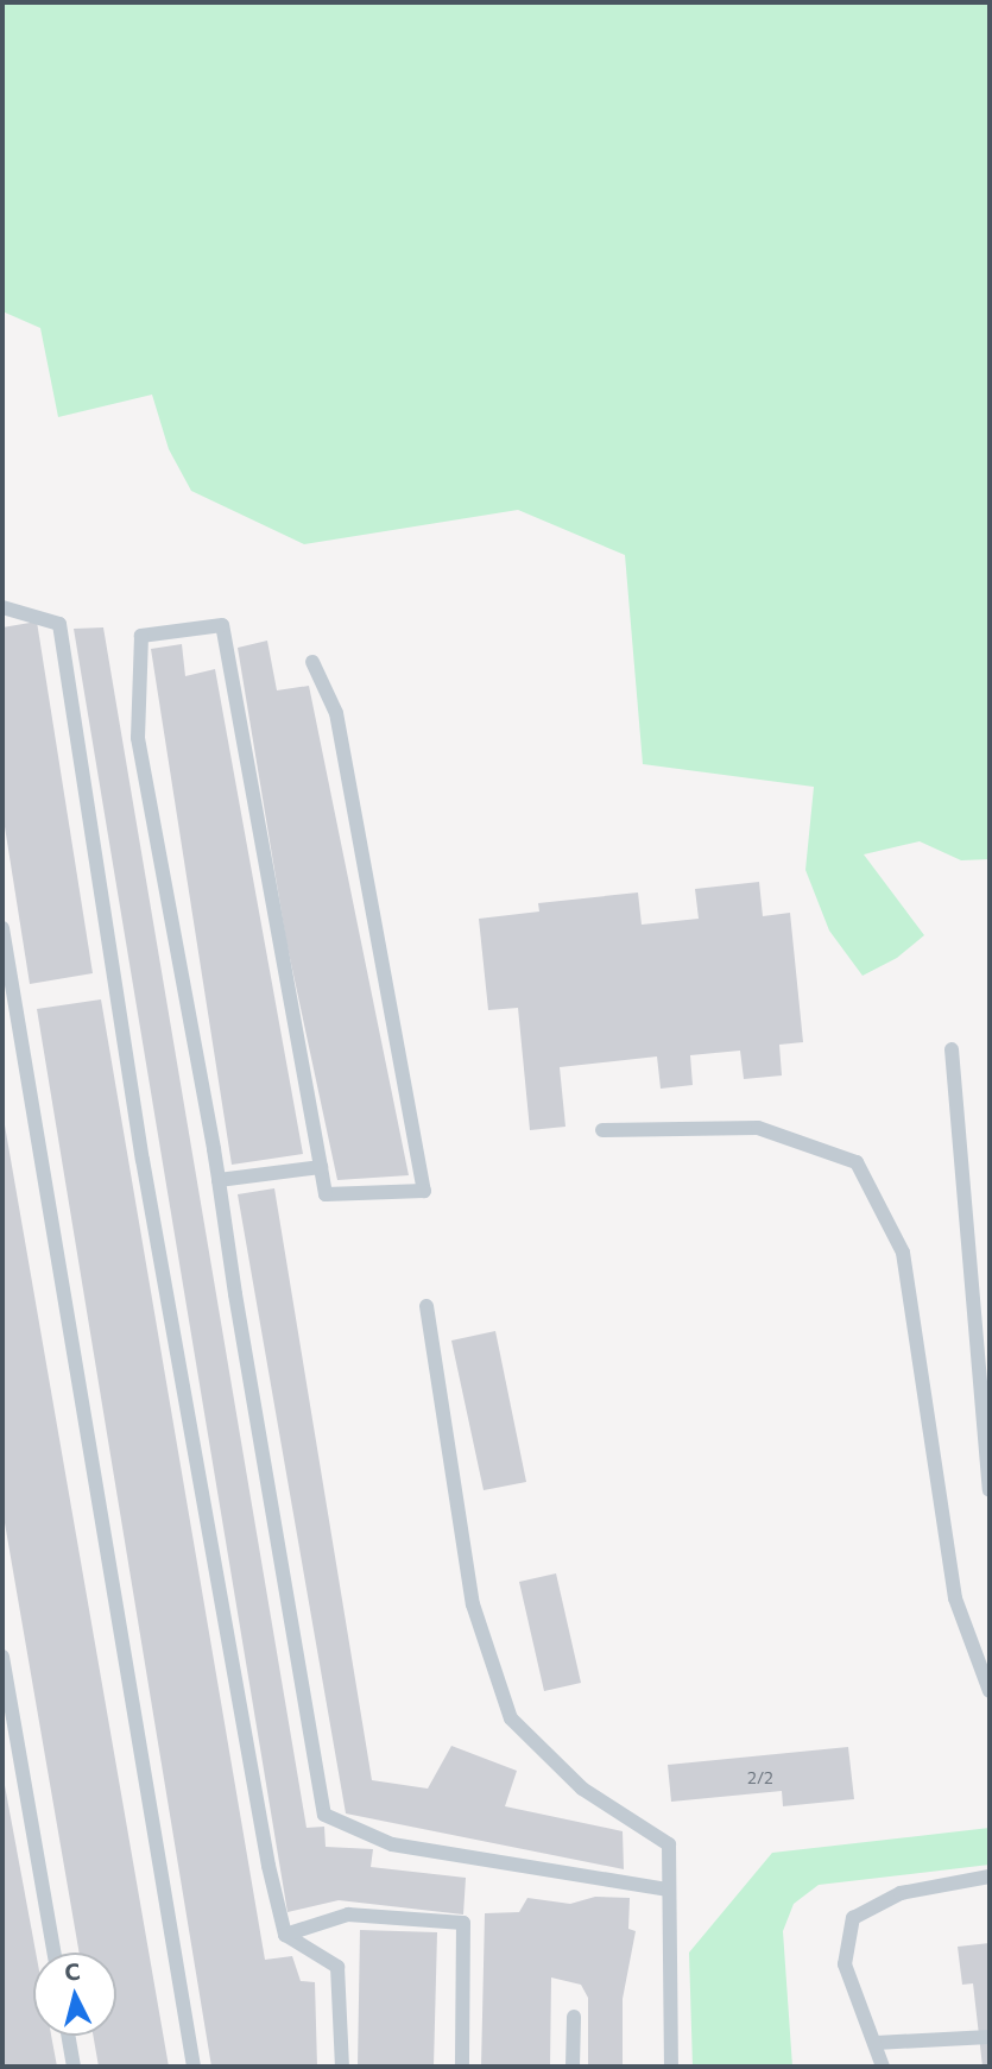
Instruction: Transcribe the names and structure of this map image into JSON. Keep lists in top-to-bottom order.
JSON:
{
  "house_numbers": ["2/2"],
  "north": "top"
}
